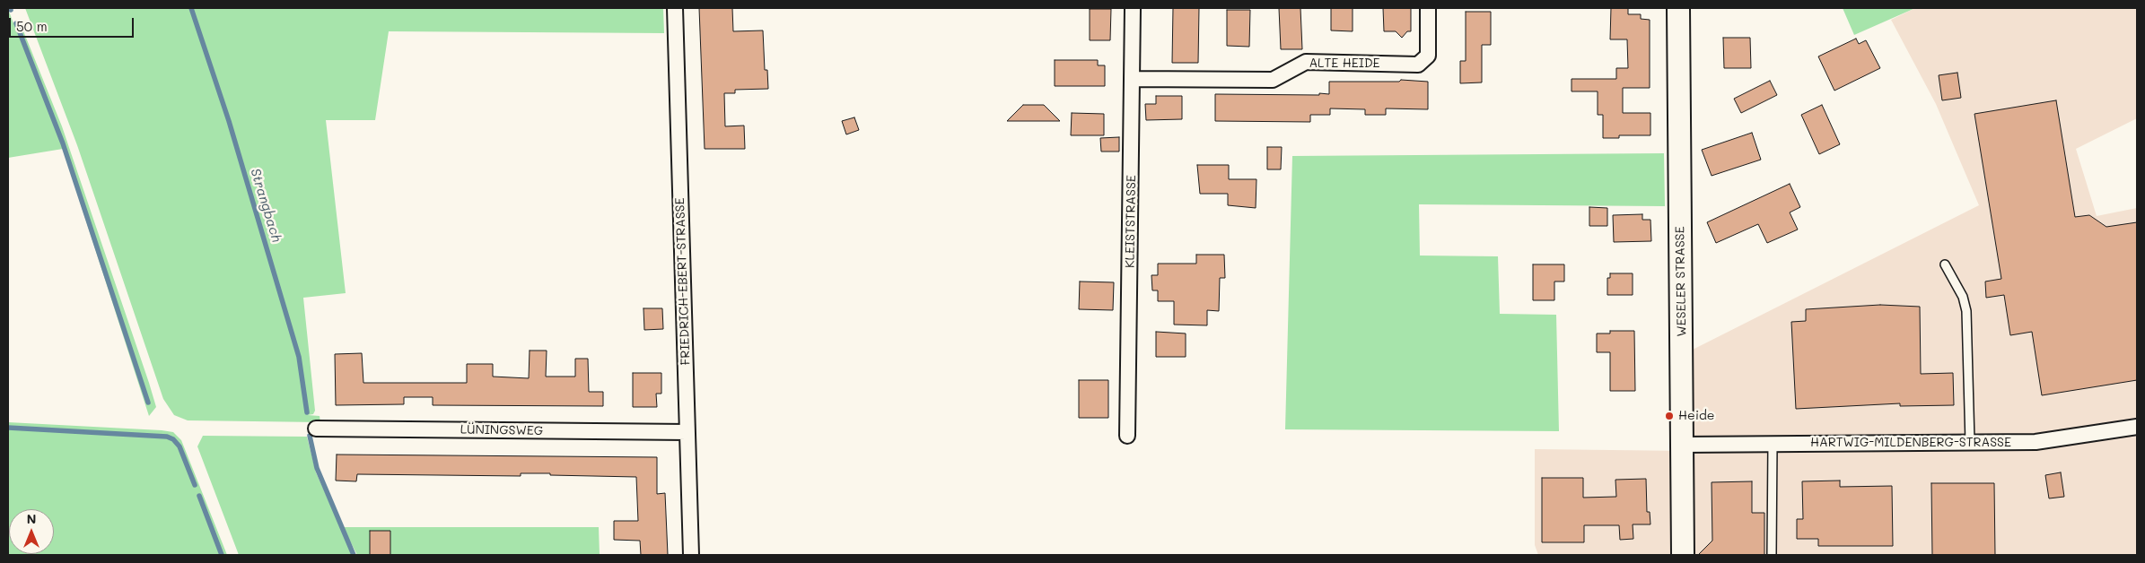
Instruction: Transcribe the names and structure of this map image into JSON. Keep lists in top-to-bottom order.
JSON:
{
  "streets": {
    "street": [
      "ALTE HEIDE",
      "KLEISTSTRASSE",
      "FRIEDRICH-EBERT-STRASSE",
      "WESELER STRASSE",
      "LÜNINGSWEG",
      "HARTWIG-MILDENBERG-STRASSE"
    ]
  },
  "crossings": [
    ["ALTE HEIDE", "KLEISTSTRASSE"],
    ["FRIEDRICH-EBERT-STRASSE", "LÜNINGSWEG"],
    ["WESELER STRASSE", "HARTWIG-MILDENBERG-STRASSE"]
  ],
  "water": ["Strangbach"],
  "places": ["Heide"],
  "scale_bar": "50 m",
  "north": "top"
}
